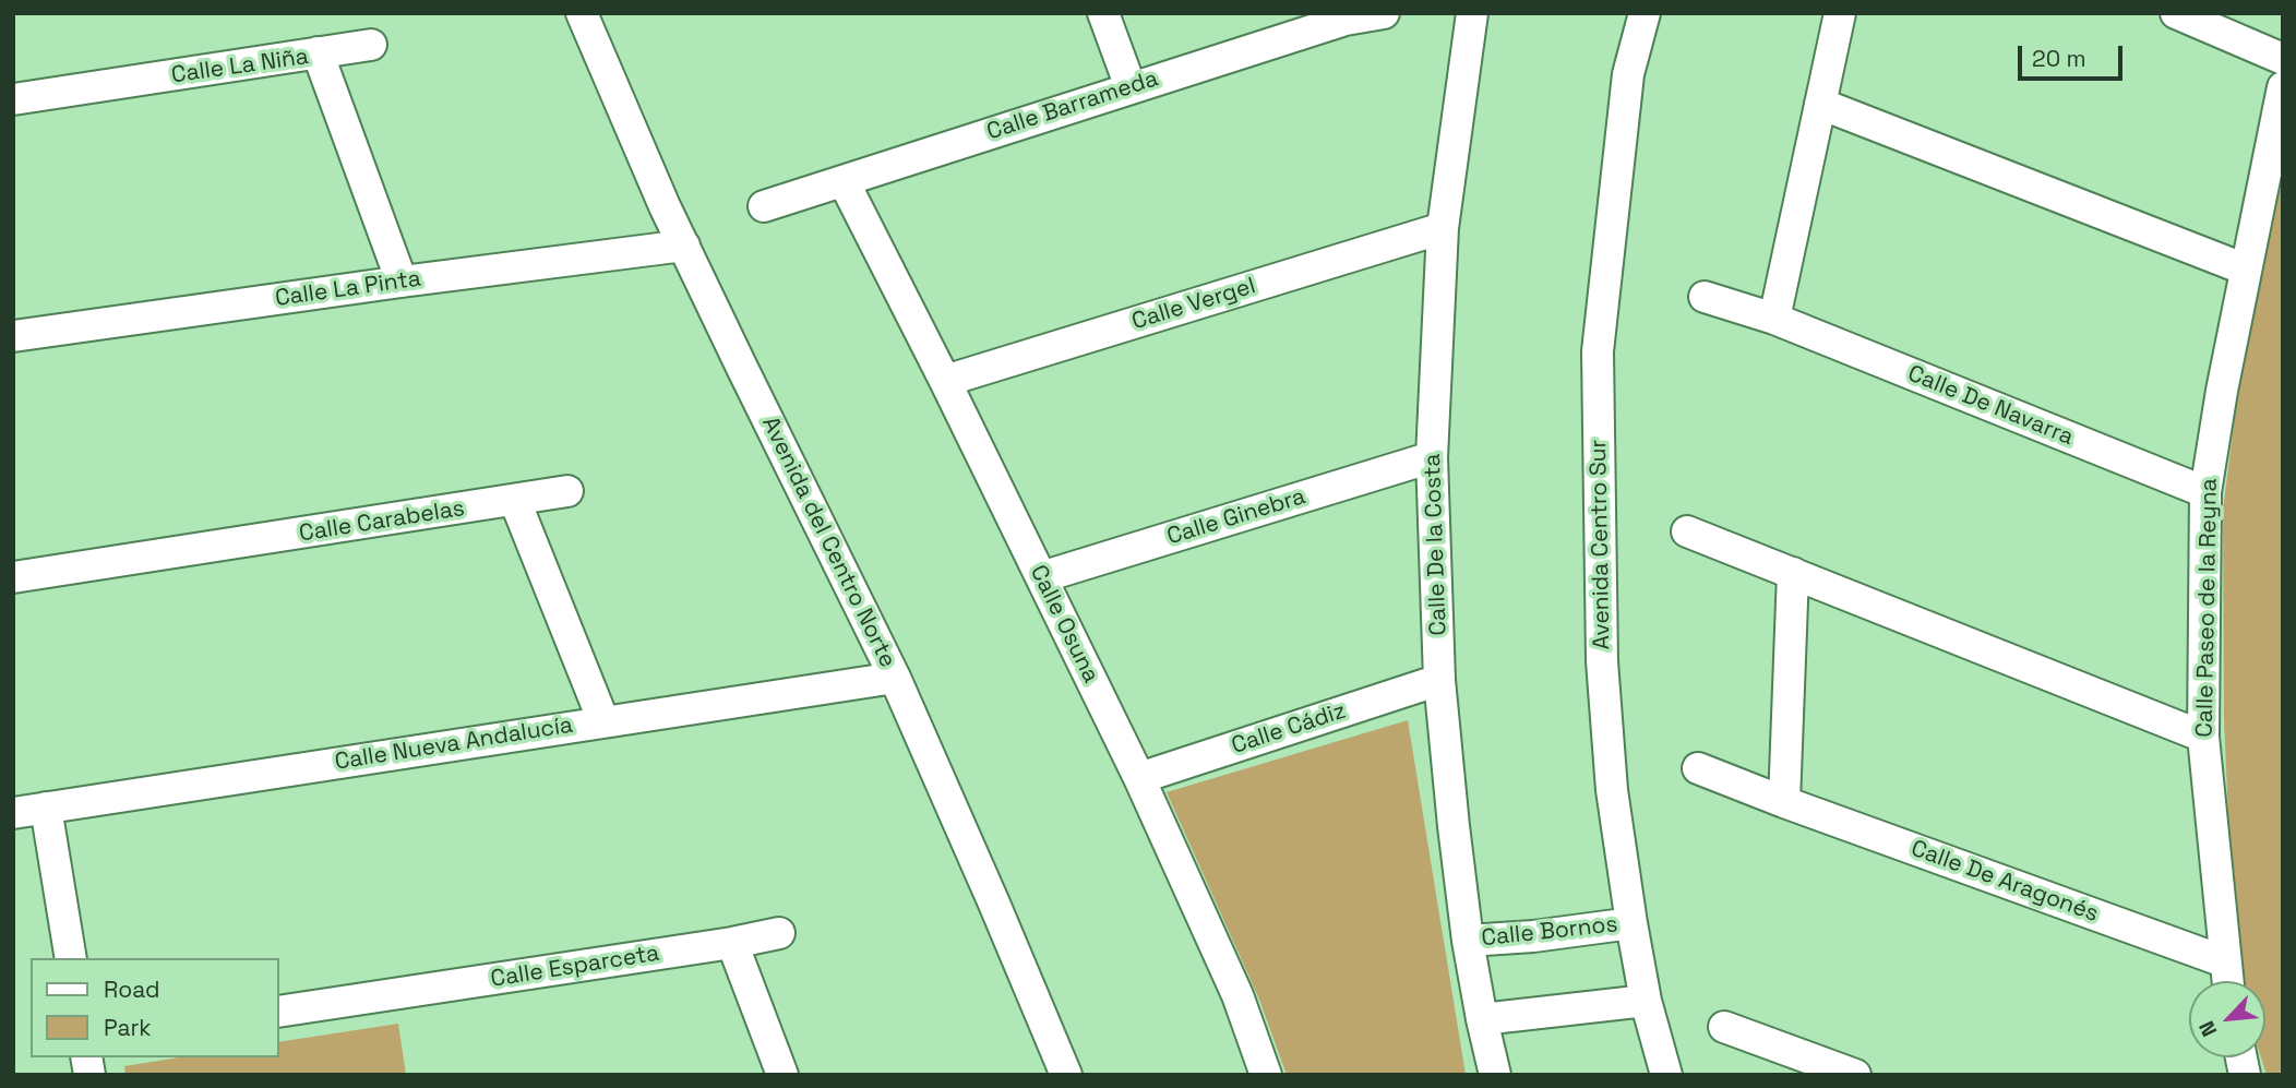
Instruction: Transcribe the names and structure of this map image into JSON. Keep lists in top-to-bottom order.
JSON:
{
  "streets": {
    "street": [
      "Calle La Niña",
      "Calle Barrameda",
      "Calle La Pinta",
      "Calle Vergel",
      "Calle De Navarra",
      "Calle Ginebra",
      "Calle Carabelas",
      "Avenida del Centro Norte",
      "Calle De la Costa",
      "Avenida Centro Sur",
      "Calle Paseo de la Reyna",
      "Calle Osuna",
      "Calle Cádiz",
      "Calle Nueva Andalucía",
      "Calle De Aragonés",
      "Calle Bornos",
      "Calle Esparceta"
    ]
  },
  "crossings": [
    ["Calle La Niña", "Calle La Pinta"],
    ["Calle Barrameda", "Calle Osuna"],
    ["Calle La Pinta", "Avenida del Centro Norte"],
    ["Calle Vergel", "Calle De la Costa"],
    ["Calle Vergel", "Calle Osuna"],
    ["Calle De Navarra", "Calle Paseo de la Reyna"],
    ["Calle Ginebra", "Calle De la Costa"],
    ["Calle Ginebra", "Calle Osuna"],
    ["Avenida del Centro Norte", "Calle Nueva Andalucía"],
    ["Calle De la Costa", "Calle Cádiz"],
    ["Calle De la Costa", "Calle Bornos"],
    ["Avenida Centro Sur", "Calle Bornos"],
    ["Calle Paseo de la Reyna", "Calle De Aragonés"],
    ["Calle Osuna", "Calle Cádiz"]
  ],
  "legend": ["Road", "Park"],
  "scale_bar": "20 m",
  "north": "bottom left"
}
